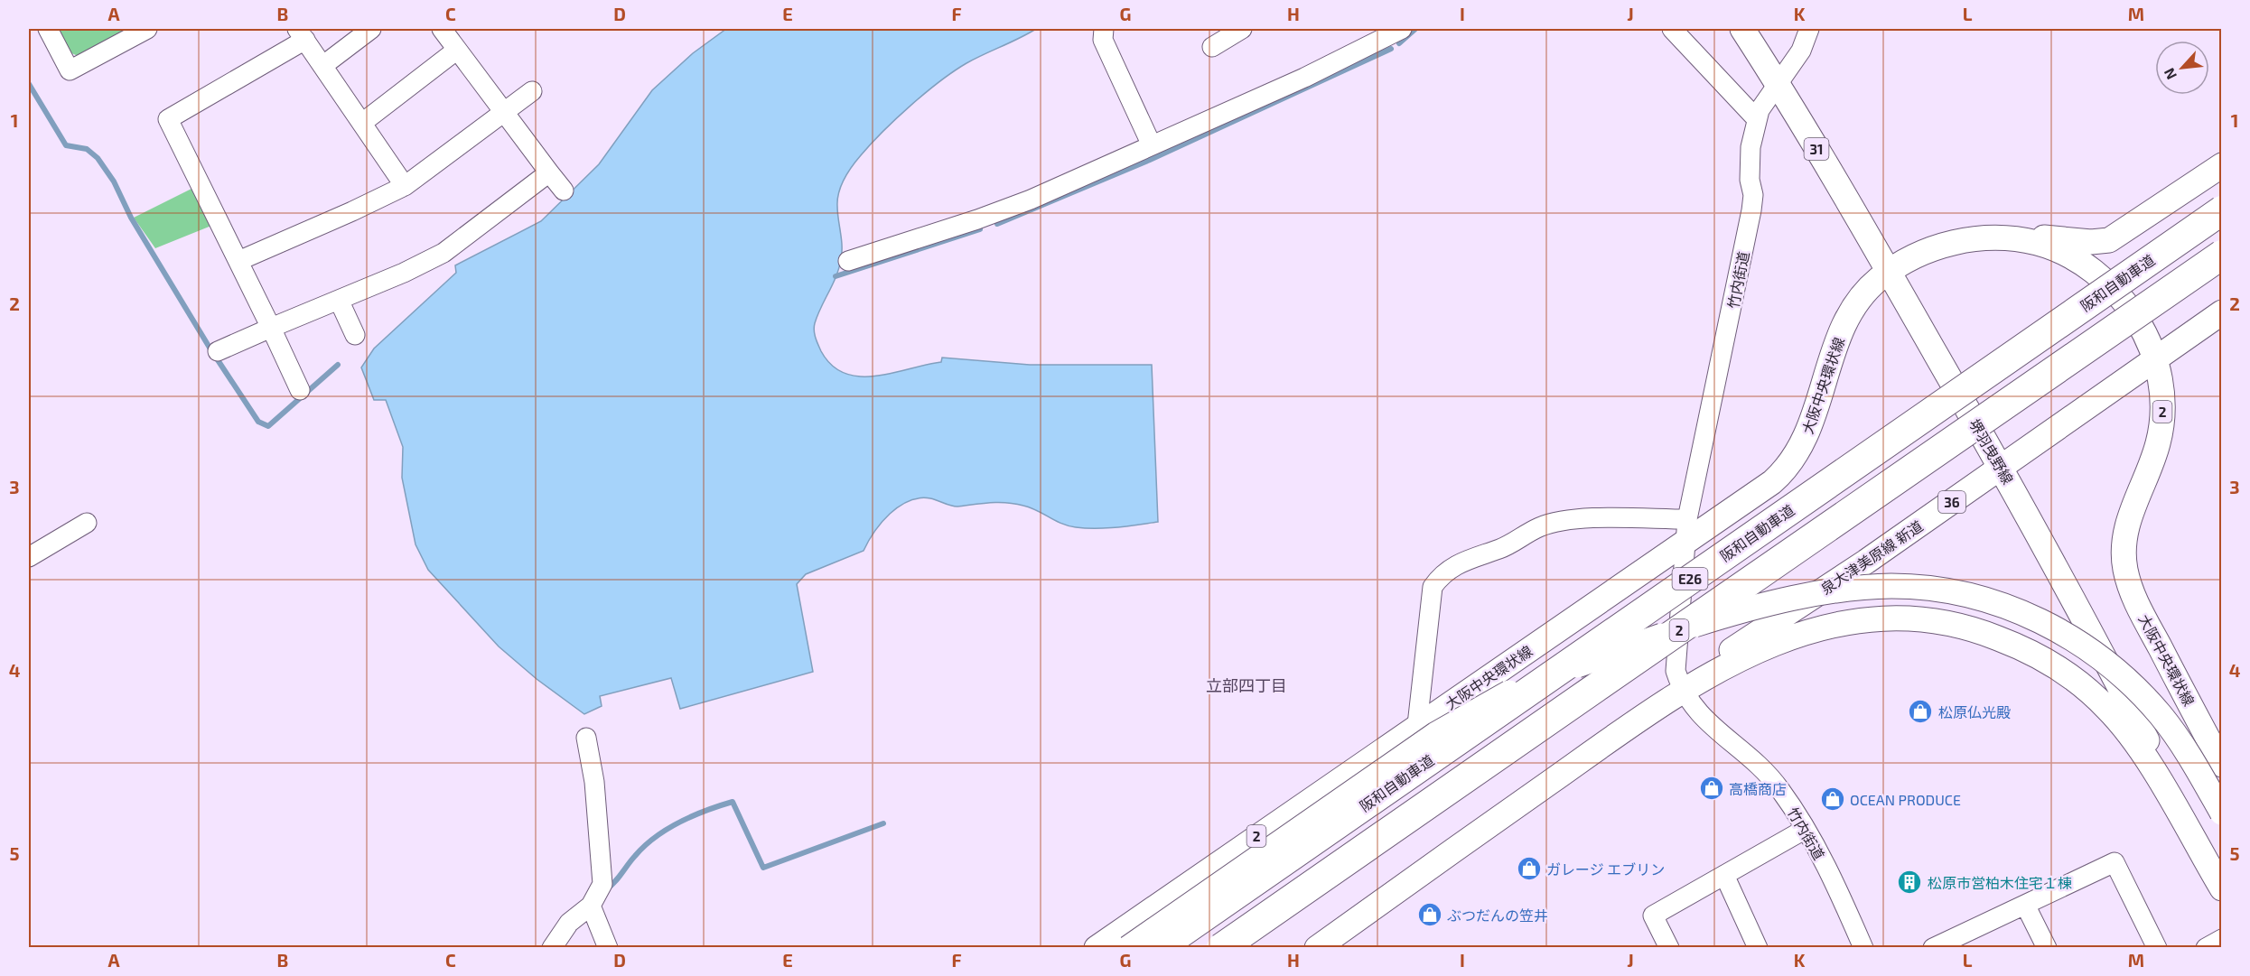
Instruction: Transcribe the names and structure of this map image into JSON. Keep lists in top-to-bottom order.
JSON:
{
  "streets": {
    "highway": ["阪和自動車道", "E26"],
    "main road": [
      "31",
      "大阪中央環状線",
      "2",
      "堺羽曳野線",
      "36",
      "泉大津美原線 新道"
    ],
    "street": ["竹内街道"]
  },
  "crossings": [
    ["竹内街道", "大阪中央環状線"],
    ["竹内街道", "堺羽曳野線"],
    ["竹内街道", "泉大津美原線 新道"],
    ["大阪中央環状線", "堺羽曳野線"],
    ["大阪中央環状線", "泉大津美原線 新道"],
    ["堺羽曳野線", "泉大津美原線 新道"]
  ],
  "districts": ["立部四丁目"],
  "places": {
    "shop": [
      "松原仏光殿",
      "高橋商店",
      "OCEAN PRODUCE",
      "ガレージ エブリン",
      "ぶつだんの笠井"
    ],
    "building": ["松原市営柏木住宅１棟"]
  },
  "north": "bottom left",
  "grid": {
    "columns": [
      "A",
      "B",
      "C",
      "D",
      "E",
      "F",
      "G",
      "H",
      "I",
      "J",
      "K",
      "L",
      "M"
    ],
    "rows": [
      "1",
      "2",
      "3",
      "4",
      "5"
    ]
  }
}
